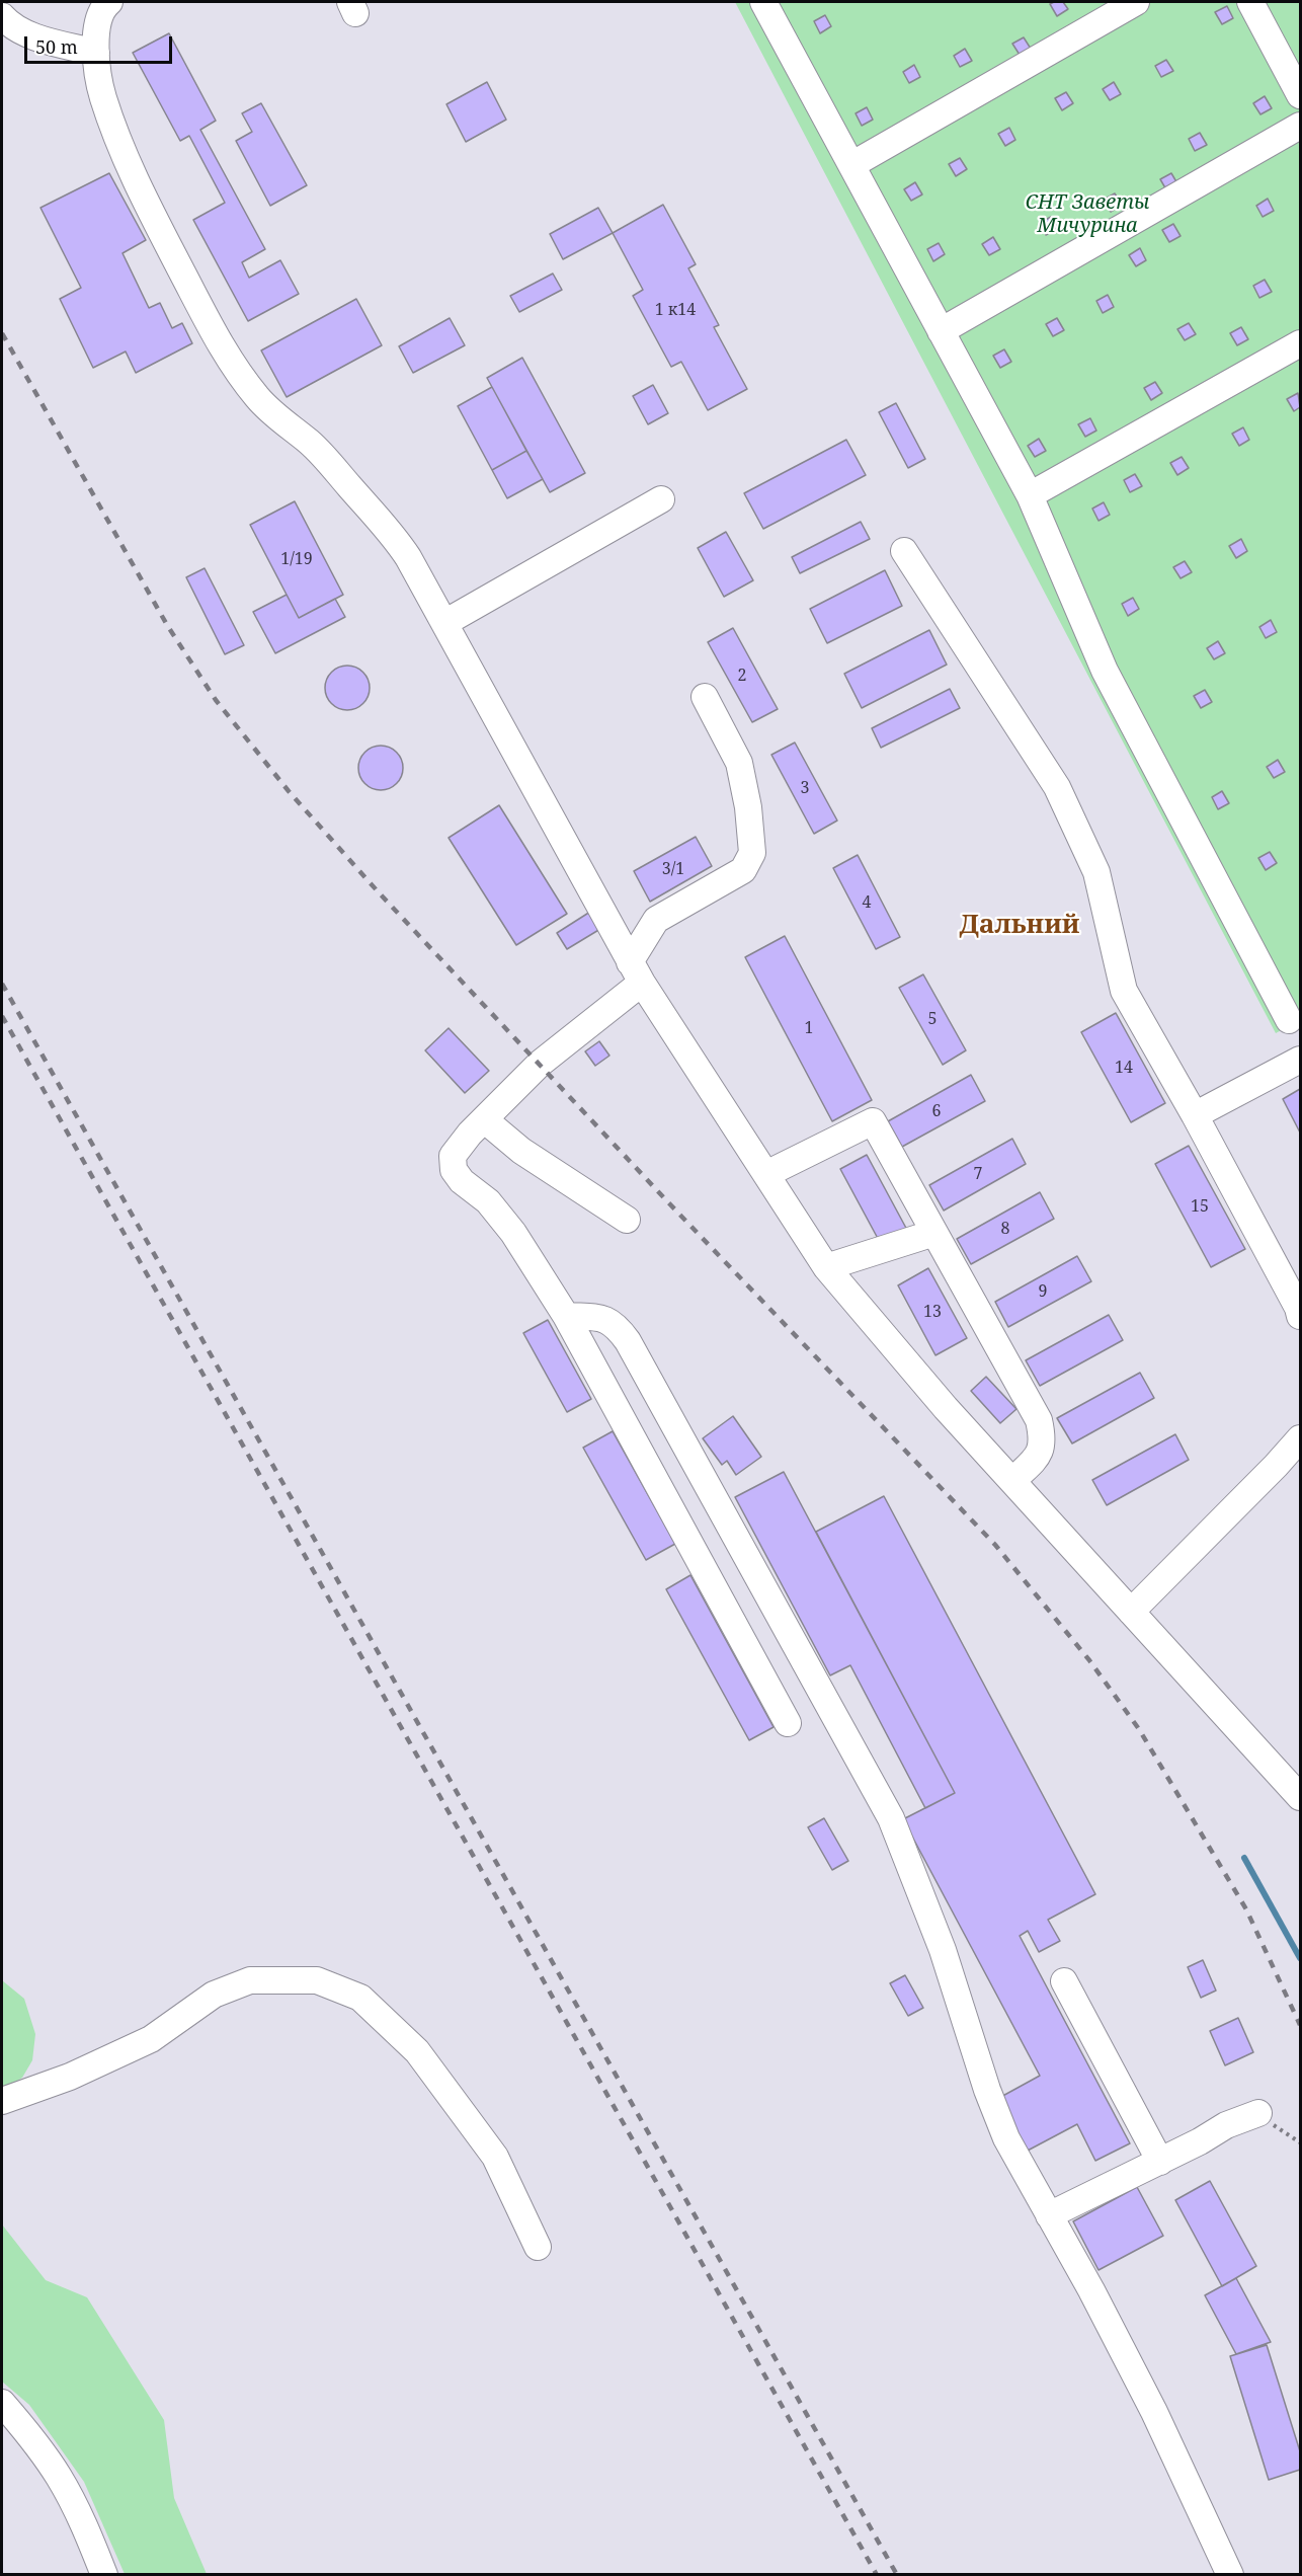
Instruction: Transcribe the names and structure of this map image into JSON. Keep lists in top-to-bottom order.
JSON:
{
  "districts": ["Дальний"],
  "parks": ["СНТ Заветы Мичурина"],
  "house_numbers": [
    "1 к14",
    "1/19",
    "2",
    "3",
    "3/1",
    "4",
    "5",
    "1",
    "14",
    "6",
    "7",
    "15",
    "8",
    "9",
    "13"
  ],
  "scale_bar": "50 m"
}
